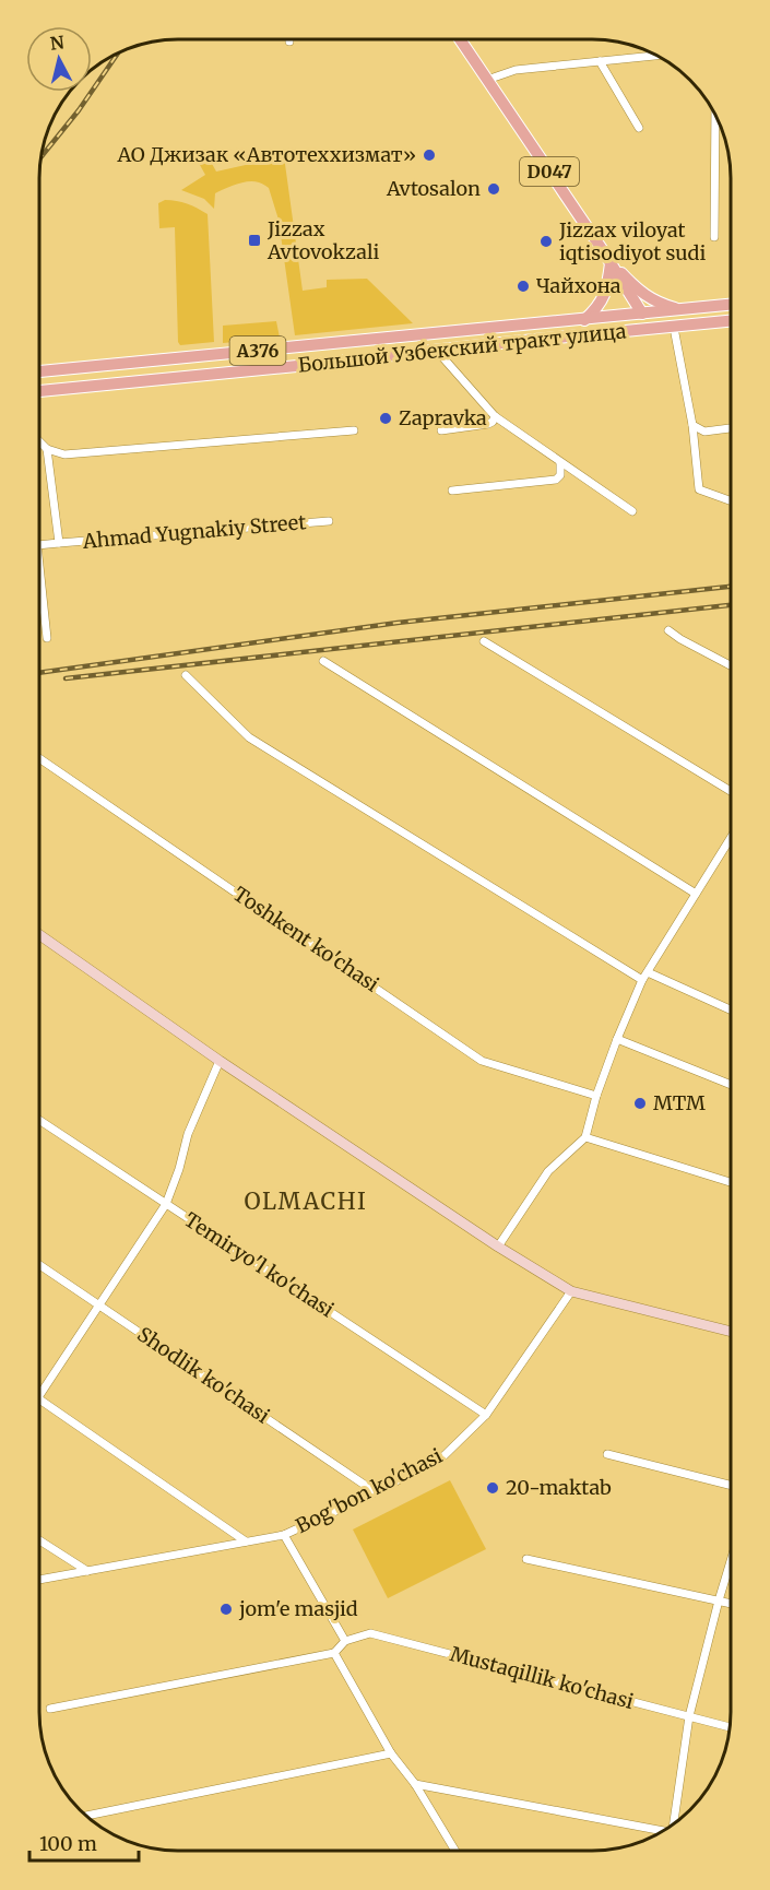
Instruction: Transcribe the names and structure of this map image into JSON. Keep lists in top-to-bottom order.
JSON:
{
  "streets": {
    "main road": ["D047", "Большой Узбекский тракт улица", "A376"],
    "street": [
      "Ahmad Yugnakiy Street",
      "Toshkent ko'chasi",
      "Temiryo'l ko'chasi",
      "Shodlik ko'chasi",
      "Bog'bon ko'chasi",
      "Mustaqillik ko'chasi"
    ]
  },
  "crossings": [
    ["D047", "Большой Узбекский тракт улица"],
    ["Temiryo'l ko'chasi", "Bog'bon ko'chasi"],
    ["Shodlik ko'chasi", "Bog'bon ko'chasi"]
  ],
  "districts": ["OLMACHI"],
  "places": {
    "other": [
      "АО Джизак «Автотеххизмат»",
      "Avtosalon",
      "Jizzax viloyat iqtisodiyot sudi",
      "Чайхона",
      "Zapravka",
      "MTM",
      "20-maktab",
      "jom'e masjid"
    ],
    "transit": ["Jizzax Avtovokzali"]
  },
  "scale_bar": "100 m",
  "north": "top"
}
